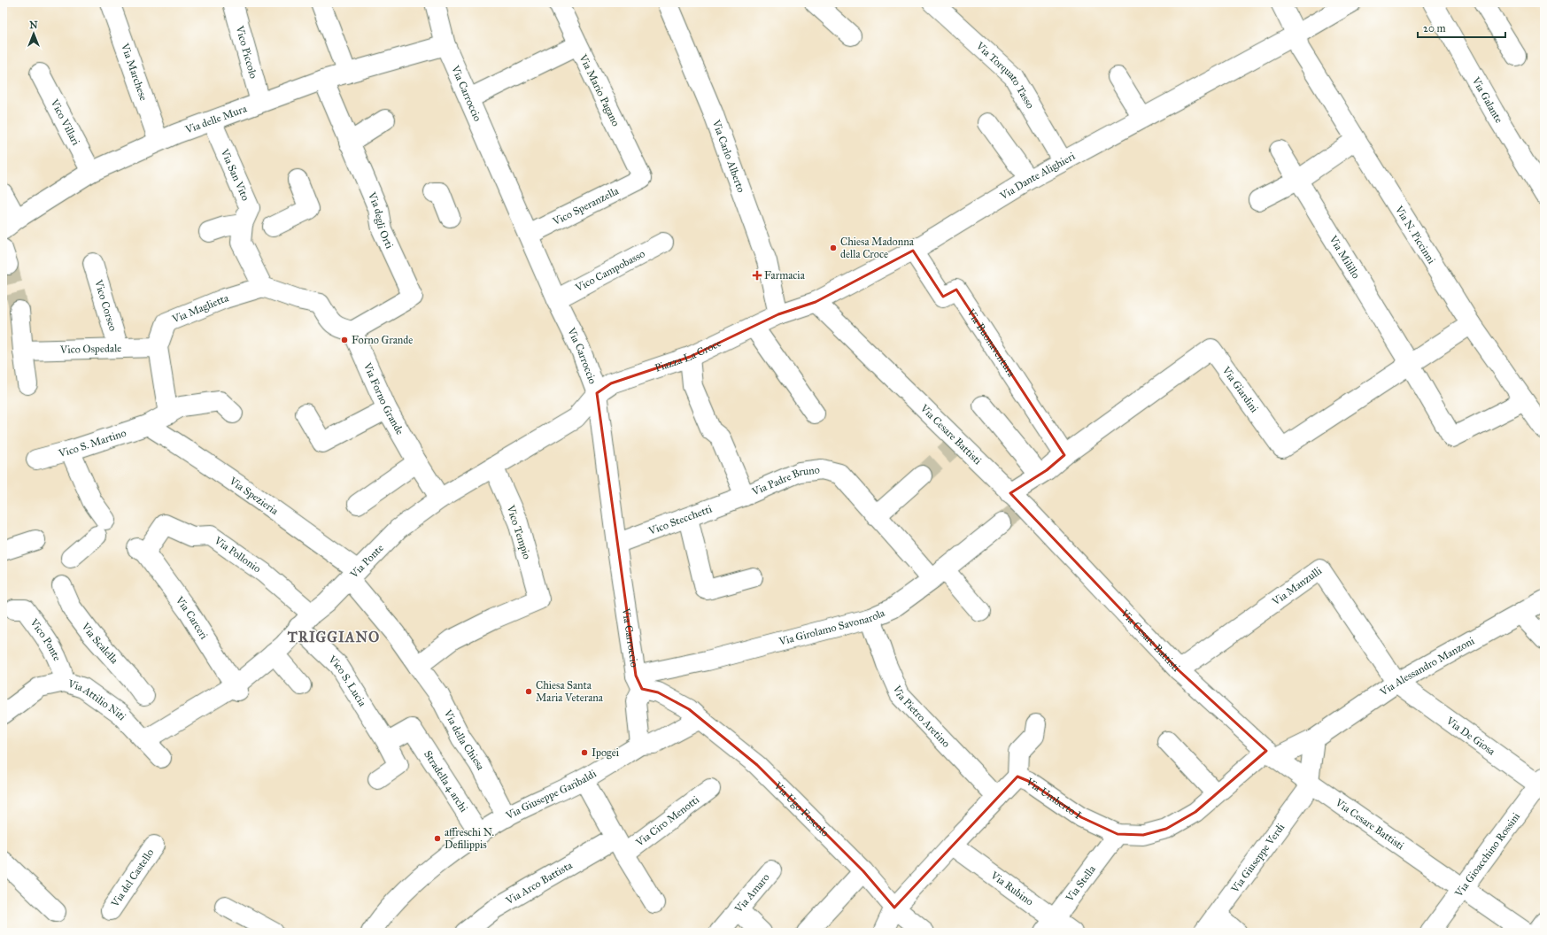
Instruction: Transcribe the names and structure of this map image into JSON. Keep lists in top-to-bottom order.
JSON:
{
  "streets": {
    "street": [
      "Vico Piccolo",
      "Via Marchese",
      "Via Torquato Tasso",
      "Via Mario Pagano",
      "Via Carroccio",
      "Via Galante",
      "Via delle Mura",
      "Vico Villari",
      "Via Carlo Alberto",
      "Via San Vito",
      "Via Dante Alighieri",
      "Vico Speranzella",
      "Via degli Orti",
      "Via N. Piccinni",
      "Via Milillo",
      "Vico Campobasso",
      "Vico Corseo",
      "Via Maglietta",
      "Via Buonaventura",
      "Vico Ospedale",
      "Piazza La Croce",
      "Via Giardini",
      "Via Forno Grande",
      "Via Cesare Battisti",
      "Vico S. Martino",
      "Via Padre Bruno",
      "Via Spezieria",
      "Vico Stecchetti",
      "Vico Tempio",
      "Via Pollonio",
      "Via Ponte",
      "Via Manzulli",
      "Via Carceri",
      "Via Girolamo Savonarola",
      "Vico Ponte",
      "Via Scalella",
      "Via Alessandro Manzoni",
      "Vico S. Lucia",
      "Via Attilio Niti",
      "Via Pietro Aretino",
      "Via De Giosa",
      "Via della Chiesa",
      "Stradella 4 archi",
      "Via Giuseppe Garibaldi",
      "Via Umberto I",
      "Via Ugo Foscolo",
      "Via Ciro Menotti",
      "Via Gioacchino Rossini",
      "Via Giuseppe Verdi",
      "Via del Castello",
      "Via Arco Battista",
      "Via Stella",
      "Via Rubino",
      "Via Amaro"
    ]
  },
  "crossings": [
    ["Vico Piccolo", "Via delle Mura"],
    ["Via Marchese", "Via delle Mura"],
    ["Via Torquato Tasso", "Via Dante Alighieri"],
    ["Via Mario Pagano", "Vico Speranzella"],
    ["Via Carroccio", "Via delle Mura"],
    ["Via Carroccio", "Vico Speranzella"],
    ["Via Carroccio", "Vico Campobasso"],
    ["Via Carroccio", "Piazza La Croce"],
    ["Via Carroccio", "Vico Stecchetti"],
    ["Via Carroccio", "Via Ponte"],
    ["Via Carroccio", "Via Girolamo Savonarola"],
    ["Via Carroccio", "Via Giuseppe Garibaldi"],
    ["Via delle Mura", "Vico Villari"],
    ["Via delle Mura", "Via San Vito"],
    ["Via delle Mura", "Via degli Orti"],
    ["Via Carlo Alberto", "Via Dante Alighieri"],
    ["Via Carlo Alberto", "Piazza La Croce"],
    ["Via San Vito", "Via Maglietta"],
    ["Via Dante Alighieri", "Via N. Piccinni"],
    ["Via Dante Alighieri", "Via Buonaventura"],
    ["Via Dante Alighieri", "Piazza La Croce"],
    ["Via Dante Alighieri", "Via Cesare Battisti"],
    ["Via degli Orti", "Via Forno Grande"],
    ["Via N. Piccinni", "Via Milillo"],
    ["Via N. Piccinni", "Via Giardini"],
    ["Via Milillo", "Via Giardini"],
    ["Vico Corseo", "Vico Ospedale"],
    ["Via Maglietta", "Vico Ospedale"],
    ["Via Maglietta", "Vico S. Martino"],
    ["Via Buonaventura", "Via Giardini"],
    ["Piazza La Croce", "Via Padre Bruno"],
    ["Piazza La Croce", "Via Ponte"],
    ["Via Giardini", "Via Cesare Battisti"],
    ["Via Forno Grande", "Via Ponte"],
    ["Via Cesare Battisti", "Via Manzulli"],
    ["Via Cesare Battisti", "Via Alessandro Manzoni"],
    ["Via Cesare Battisti", "Via Umberto I"],
    ["Via Cesare Battisti", "Via Gioacchino Rossini"],
    ["Via Cesare Battisti", "Via Giuseppe Verdi"],
    ["Vico S. Martino", "Via Spezieria"],
    ["Via Padre Bruno", "Vico Stecchetti"],
    ["Via Padre Bruno", "Via Girolamo Savonarola"],
    ["Via Spezieria", "Via Ponte"],
    ["Via Spezieria", "Via della Chiesa"],
    ["Vico Tempio", "Via Ponte"],
    ["Vico Tempio", "Via della Chiesa"],
    ["Via Pollonio", "Via Ponte"],
    ["Via Pollonio", "Via Carceri"],
    ["Via Pollonio", "Vico S. Lucia"],
    ["Via Ponte", "Via Carceri"],
    ["Via Ponte", "Vico S. Lucia"],
    ["Via Ponte", "Via Attilio Niti"],
    ["Via Ponte", "Via della Chiesa"],
    ["Via Manzulli", "Via Alessandro Manzoni"],
    ["Via Manzulli", "Via De Giosa"],
    ["Via Girolamo Savonarola", "Via Pietro Aretino"],
    ["Vico Ponte", "Via Attilio Niti"],
    ["Via Alessandro Manzoni", "Via De Giosa"],
    ["Via Alessandro Manzoni", "Via Umberto I"],
    ["Vico S. Lucia", "Stradella 4 archi"],
    ["Via Pietro Aretino", "Via Umberto I"],
    ["Via De Giosa", "Via Gioacchino Rossini"],
    ["Via della Chiesa", "Via Giuseppe Garibaldi"],
    ["Stradella 4 archi", "Via Giuseppe Garibaldi"],
    ["Via Umberto I", "Via Ugo Foscolo"],
    ["Via Umberto I", "Via Stella"],
    ["Via Umberto I", "Via Rubino"],
    ["Via Ciro Menotti", "Via Arco Battista"],
    ["Via Stella", "Via Rubino"]
  ],
  "districts": ["TRIGGIANO"],
  "places": {
    "other": [
      "Chiesa Madonna della Croce",
      "Forno Grande",
      "Chiesa Santa Maria Veterana",
      "Ipogei",
      "affreschi N. Defilippis"
    ],
    "health": ["Farmacia"]
  },
  "scale_bar": "20 m",
  "north": "top"
}
